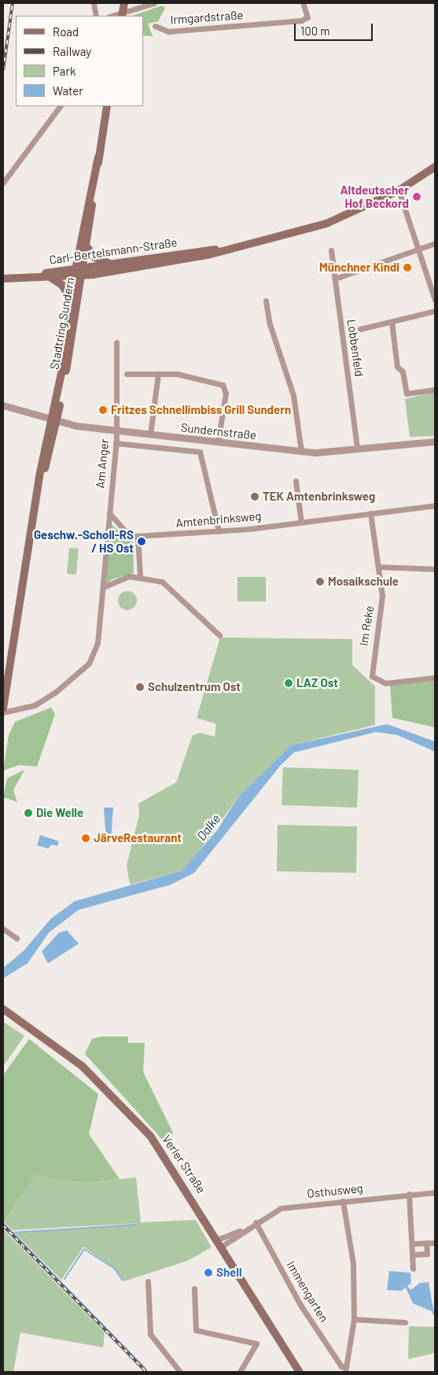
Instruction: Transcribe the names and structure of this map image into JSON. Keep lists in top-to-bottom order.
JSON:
{
  "streets": {
    "main road": ["Carl-Bertelsmann-Straße", "Stadtring Sundern", "Verler Straße"],
    "street": [
      "Irmgardstraße",
      "Lobbenfeld",
      "Sundernstraße",
      "Am Anger",
      "Amtenbrinksweg",
      "Im Reke",
      "Osthusweg",
      "Immengarten"
    ]
  },
  "crossings": [
    ["Carl-Bertelsmann-Straße", "Stadtring Sundern"],
    ["Stadtring Sundern", "Sundernstraße"],
    ["Lobbenfeld", "Sundernstraße"],
    ["Sundernstraße", "Am Anger"],
    ["Am Anger", "Amtenbrinksweg"],
    ["Amtenbrinksweg", "Im Reke"],
    ["Verler Straße", "Osthusweg"],
    ["Osthusweg", "Immengarten"]
  ],
  "water": ["Dalke"],
  "places": [
    "Altdeutscher Hof Beckord",
    "Münchner Kindl",
    "Fritzes Schnellimbiss Grill Sundern",
    "TEK Amtenbrinksweg",
    "Geschw.-Scholl-RS / HS Ost",
    "Mosaikschule",
    "LAZ Ost",
    "Schulzentrum Ost",
    "Die Welle",
    "JärveRestaurant",
    "Shell"
  ],
  "legend": [
    "Road",
    "Railway",
    "Park",
    "Water"
  ],
  "scale_bar": "100 m"
}
